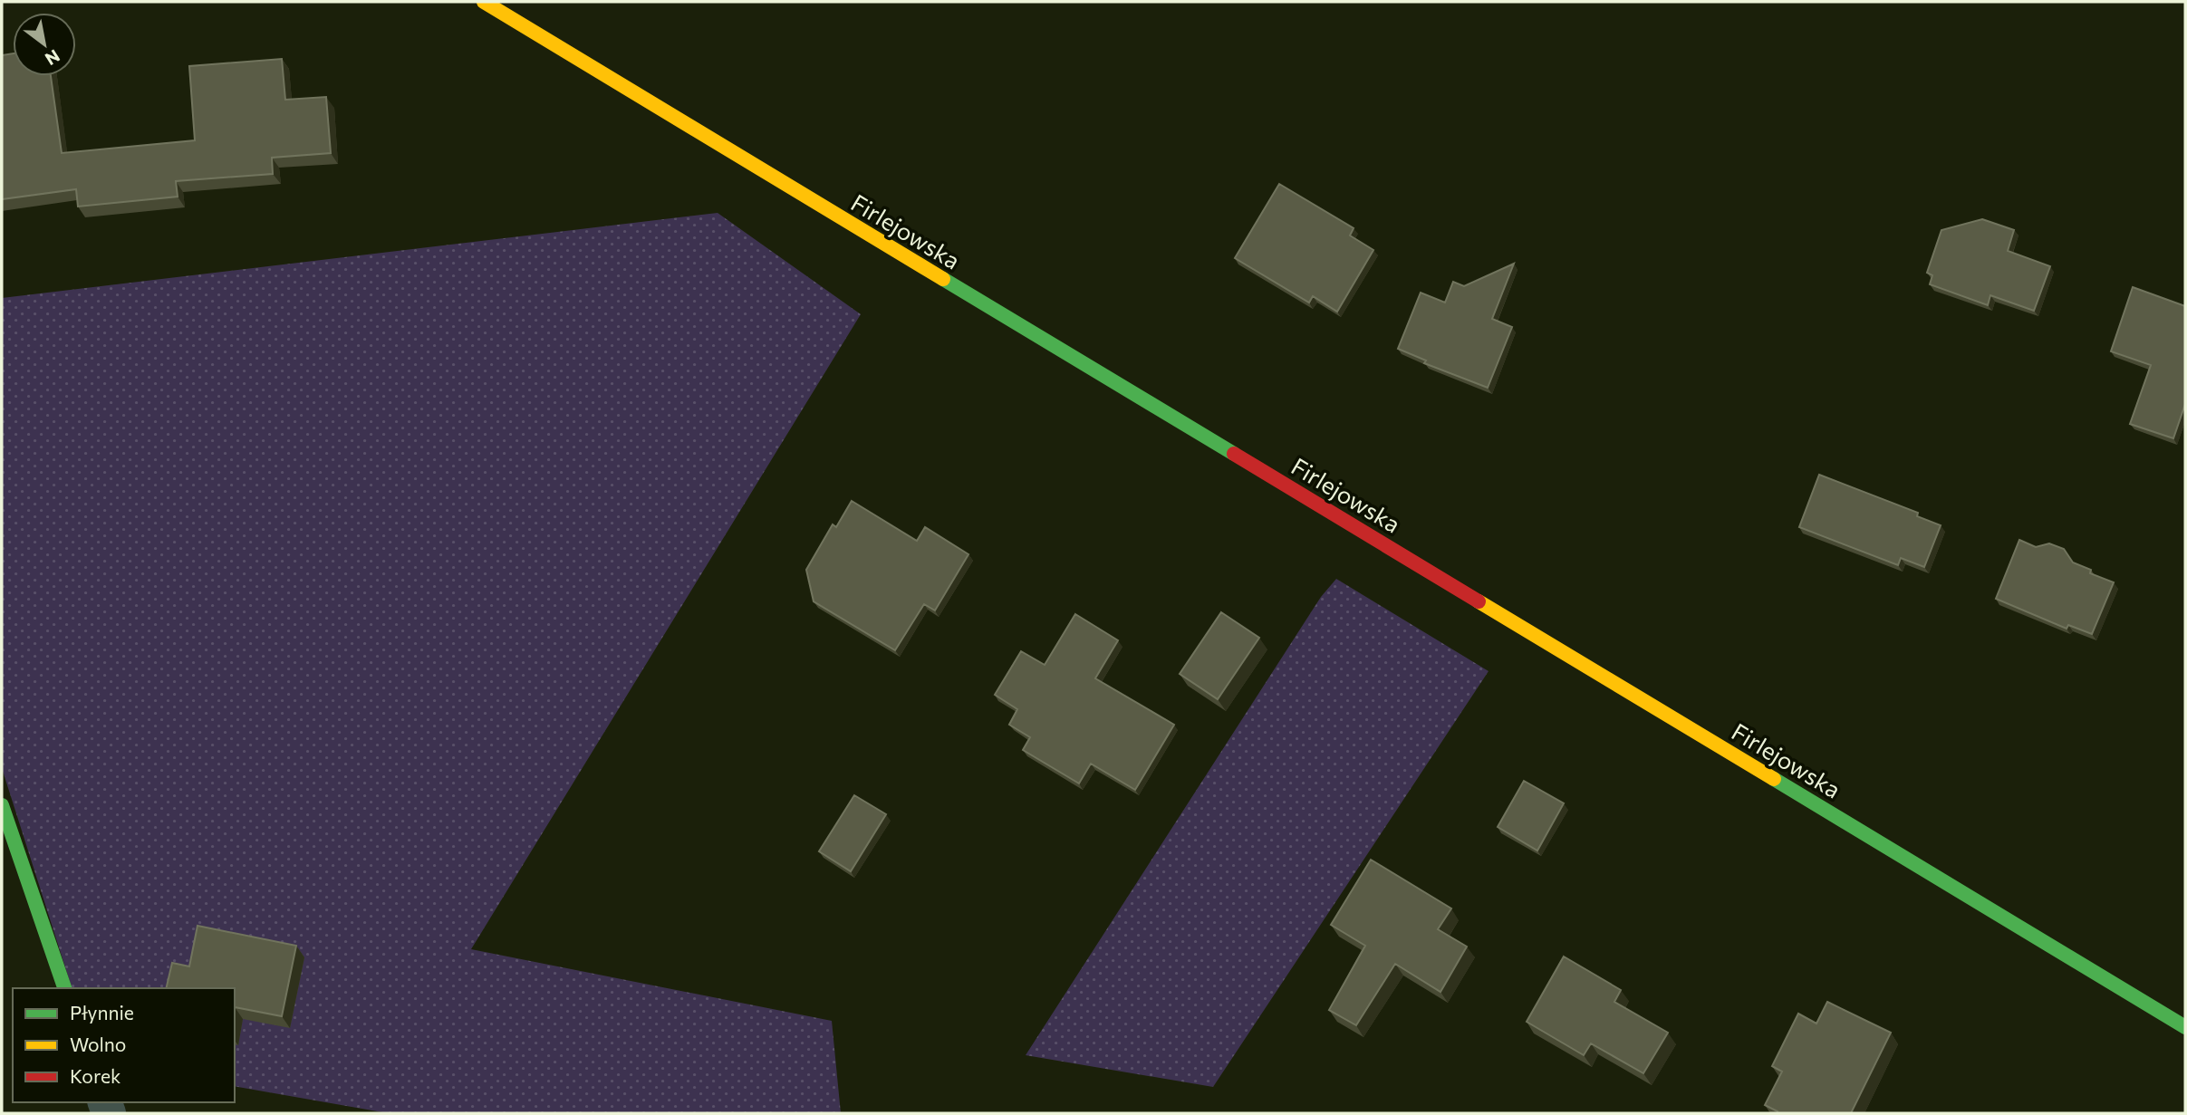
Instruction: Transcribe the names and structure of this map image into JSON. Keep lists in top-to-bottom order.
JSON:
{
  "streets": {
    "street": ["Firlejowska"]
  },
  "legend": ["Płynnie", "Wolno", "Korek"],
  "north": "bottom right"
}
